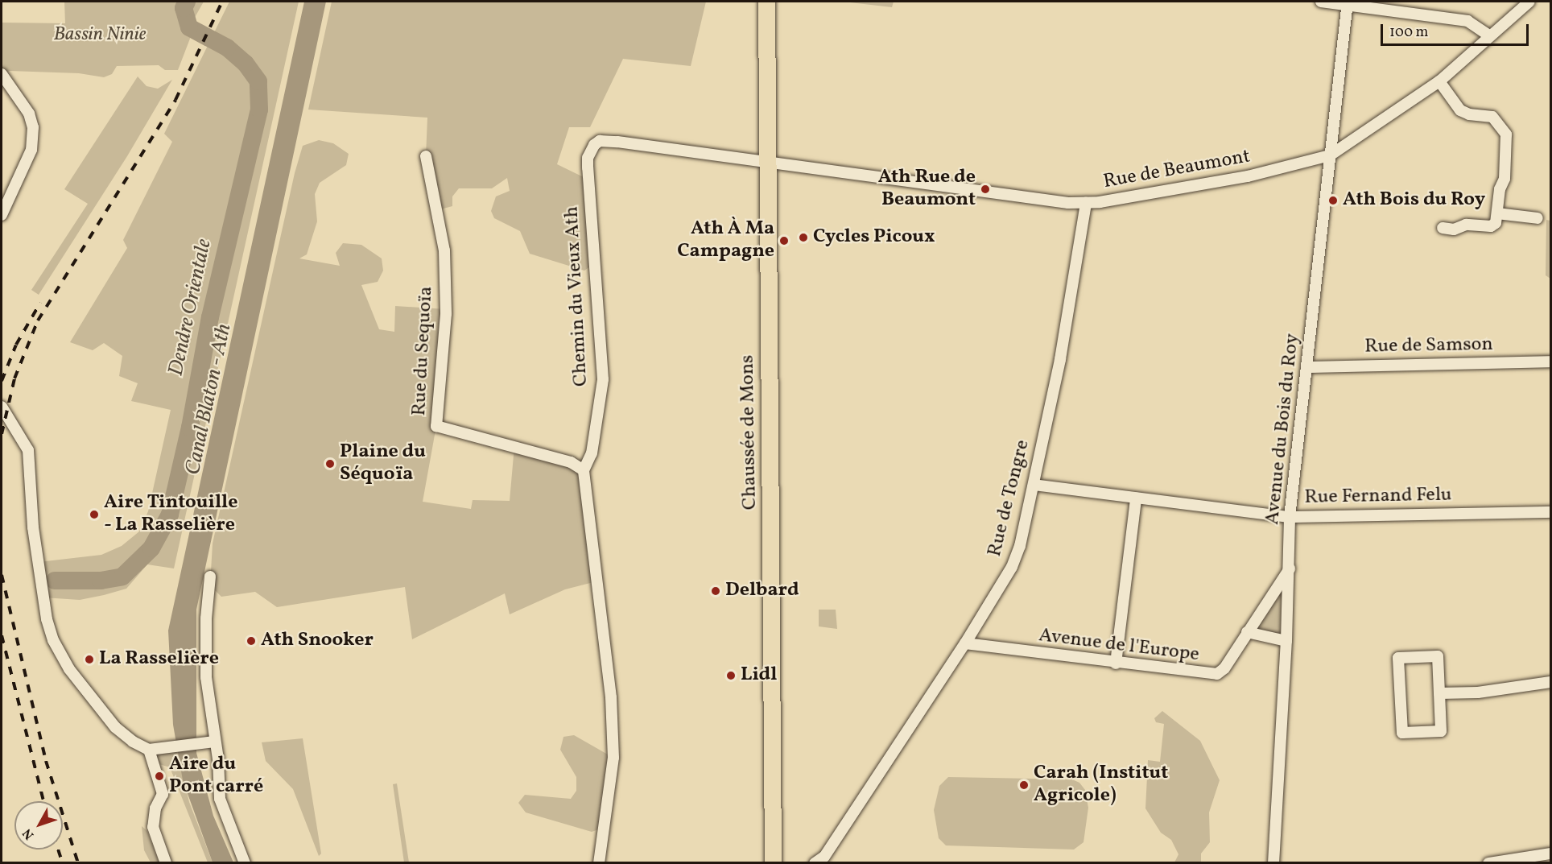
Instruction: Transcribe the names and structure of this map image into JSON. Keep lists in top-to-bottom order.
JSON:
{
  "streets": {
    "main road": ["Chaussée de Mons"],
    "street": [
      "Rue de Beaumont",
      "Chemin du Vieux Ath",
      "Rue de Samson",
      "Rue du Sequoïa",
      "Avenue du Bois du Roy",
      "Rue Fernand Felu",
      "Rue de Tongre",
      "Avenue de l'Europe"
    ]
  },
  "crossings": [
    ["Rue de Beaumont", "Chemin du Vieux Ath"],
    ["Rue de Beaumont", "Avenue du Bois du Roy"],
    ["Rue de Beaumont", "Chaussée de Mons"],
    ["Rue de Beaumont", "Rue de Tongre"],
    ["Chemin du Vieux Ath", "Rue du Sequoïa"],
    ["Chemin du Vieux Ath", "Chaussée de Mons"],
    ["Rue de Samson", "Avenue du Bois du Roy"],
    ["Avenue du Bois du Roy", "Rue Fernand Felu"],
    ["Avenue du Bois du Roy", "Avenue de l'Europe"],
    ["Rue Fernand Felu", "Rue de Tongre"],
    ["Rue de Tongre", "Avenue de l'Europe"]
  ],
  "water": ["Dendre Orientale", "Canal Blaton - Ath"],
  "parks": ["Bassin Ninie"],
  "places": [
    "Ath Rue de Beaumont",
    "Ath Bois du Roy",
    "Cycles Picoux",
    "Ath À Ma Campagne",
    "Plaine du Séquoïa",
    "Aire Tintouille - La Rasselière",
    "Delbard",
    "Ath Snooker",
    "La Rasselière",
    "Lidl",
    "Aire du Pont carré",
    "Carah (Institut Agricole)"
  ],
  "scale_bar": "100 m",
  "north": "bottom left"
}
